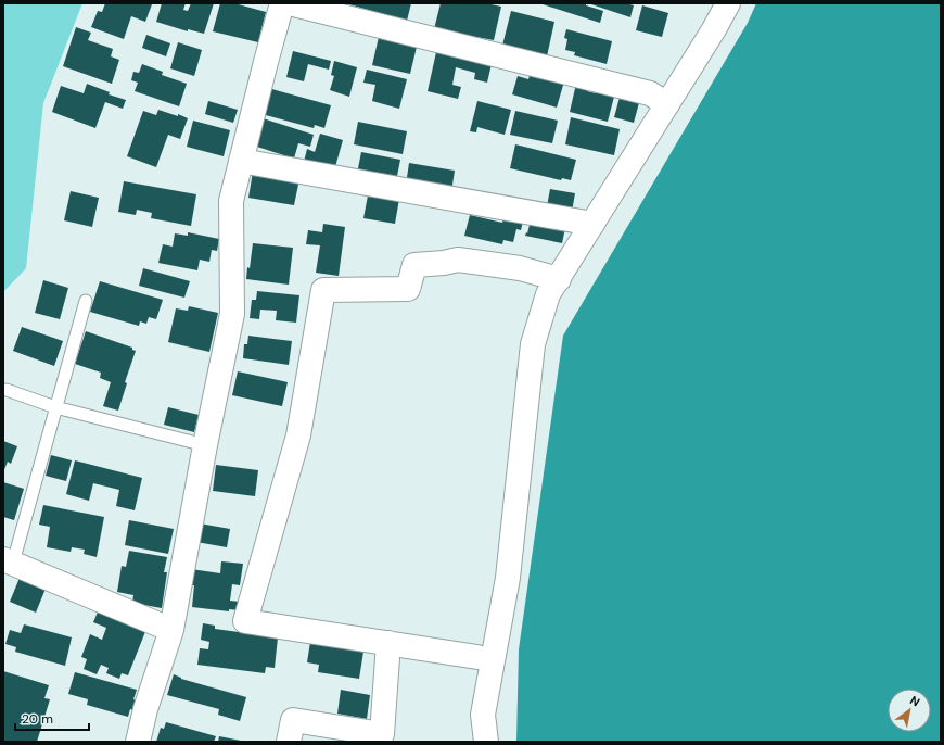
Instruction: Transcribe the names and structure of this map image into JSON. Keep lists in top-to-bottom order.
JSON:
{
  "scale_bar": "20 m",
  "north": "top right"
}
